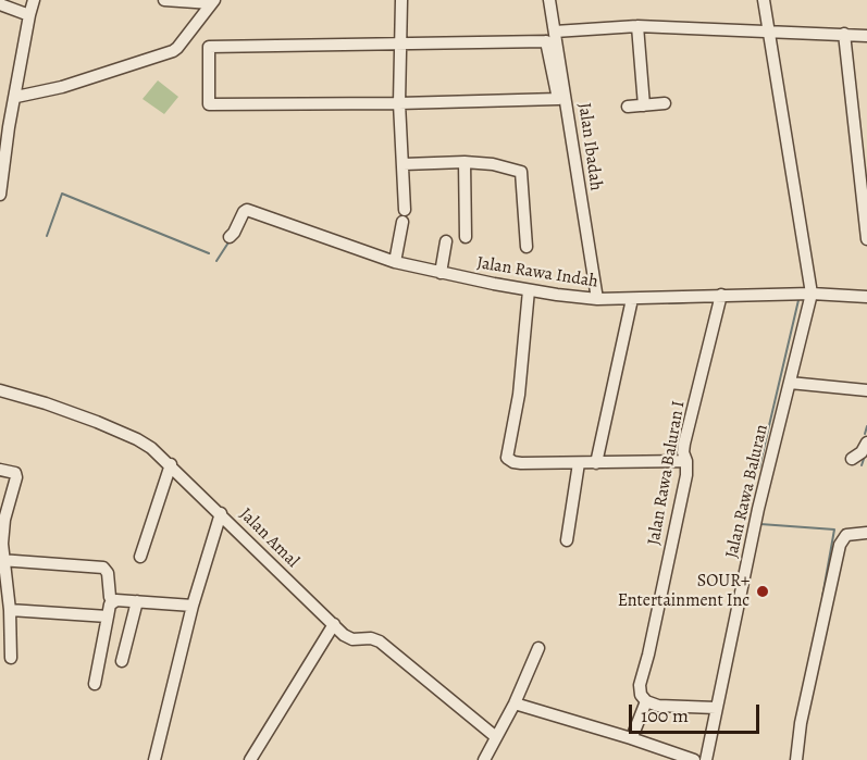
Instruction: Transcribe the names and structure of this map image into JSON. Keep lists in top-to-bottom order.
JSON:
{
  "streets": {
    "street": [
      "Jalan Ibadah",
      "Jalan Rawa Indah",
      "Jalan Rawa Baluran I",
      "Jalan Rawa Baluran",
      "Jalan Amal"
    ]
  },
  "crossings": [
    ["Jalan Ibadah", "Jalan Rawa Indah"],
    ["Jalan Rawa Indah", "Jalan Rawa Baluran I"],
    ["Jalan Rawa Indah", "Jalan Rawa Baluran"]
  ],
  "places": ["SOUR+ Entertainment Inc"],
  "scale_bar": "100 m"
}
